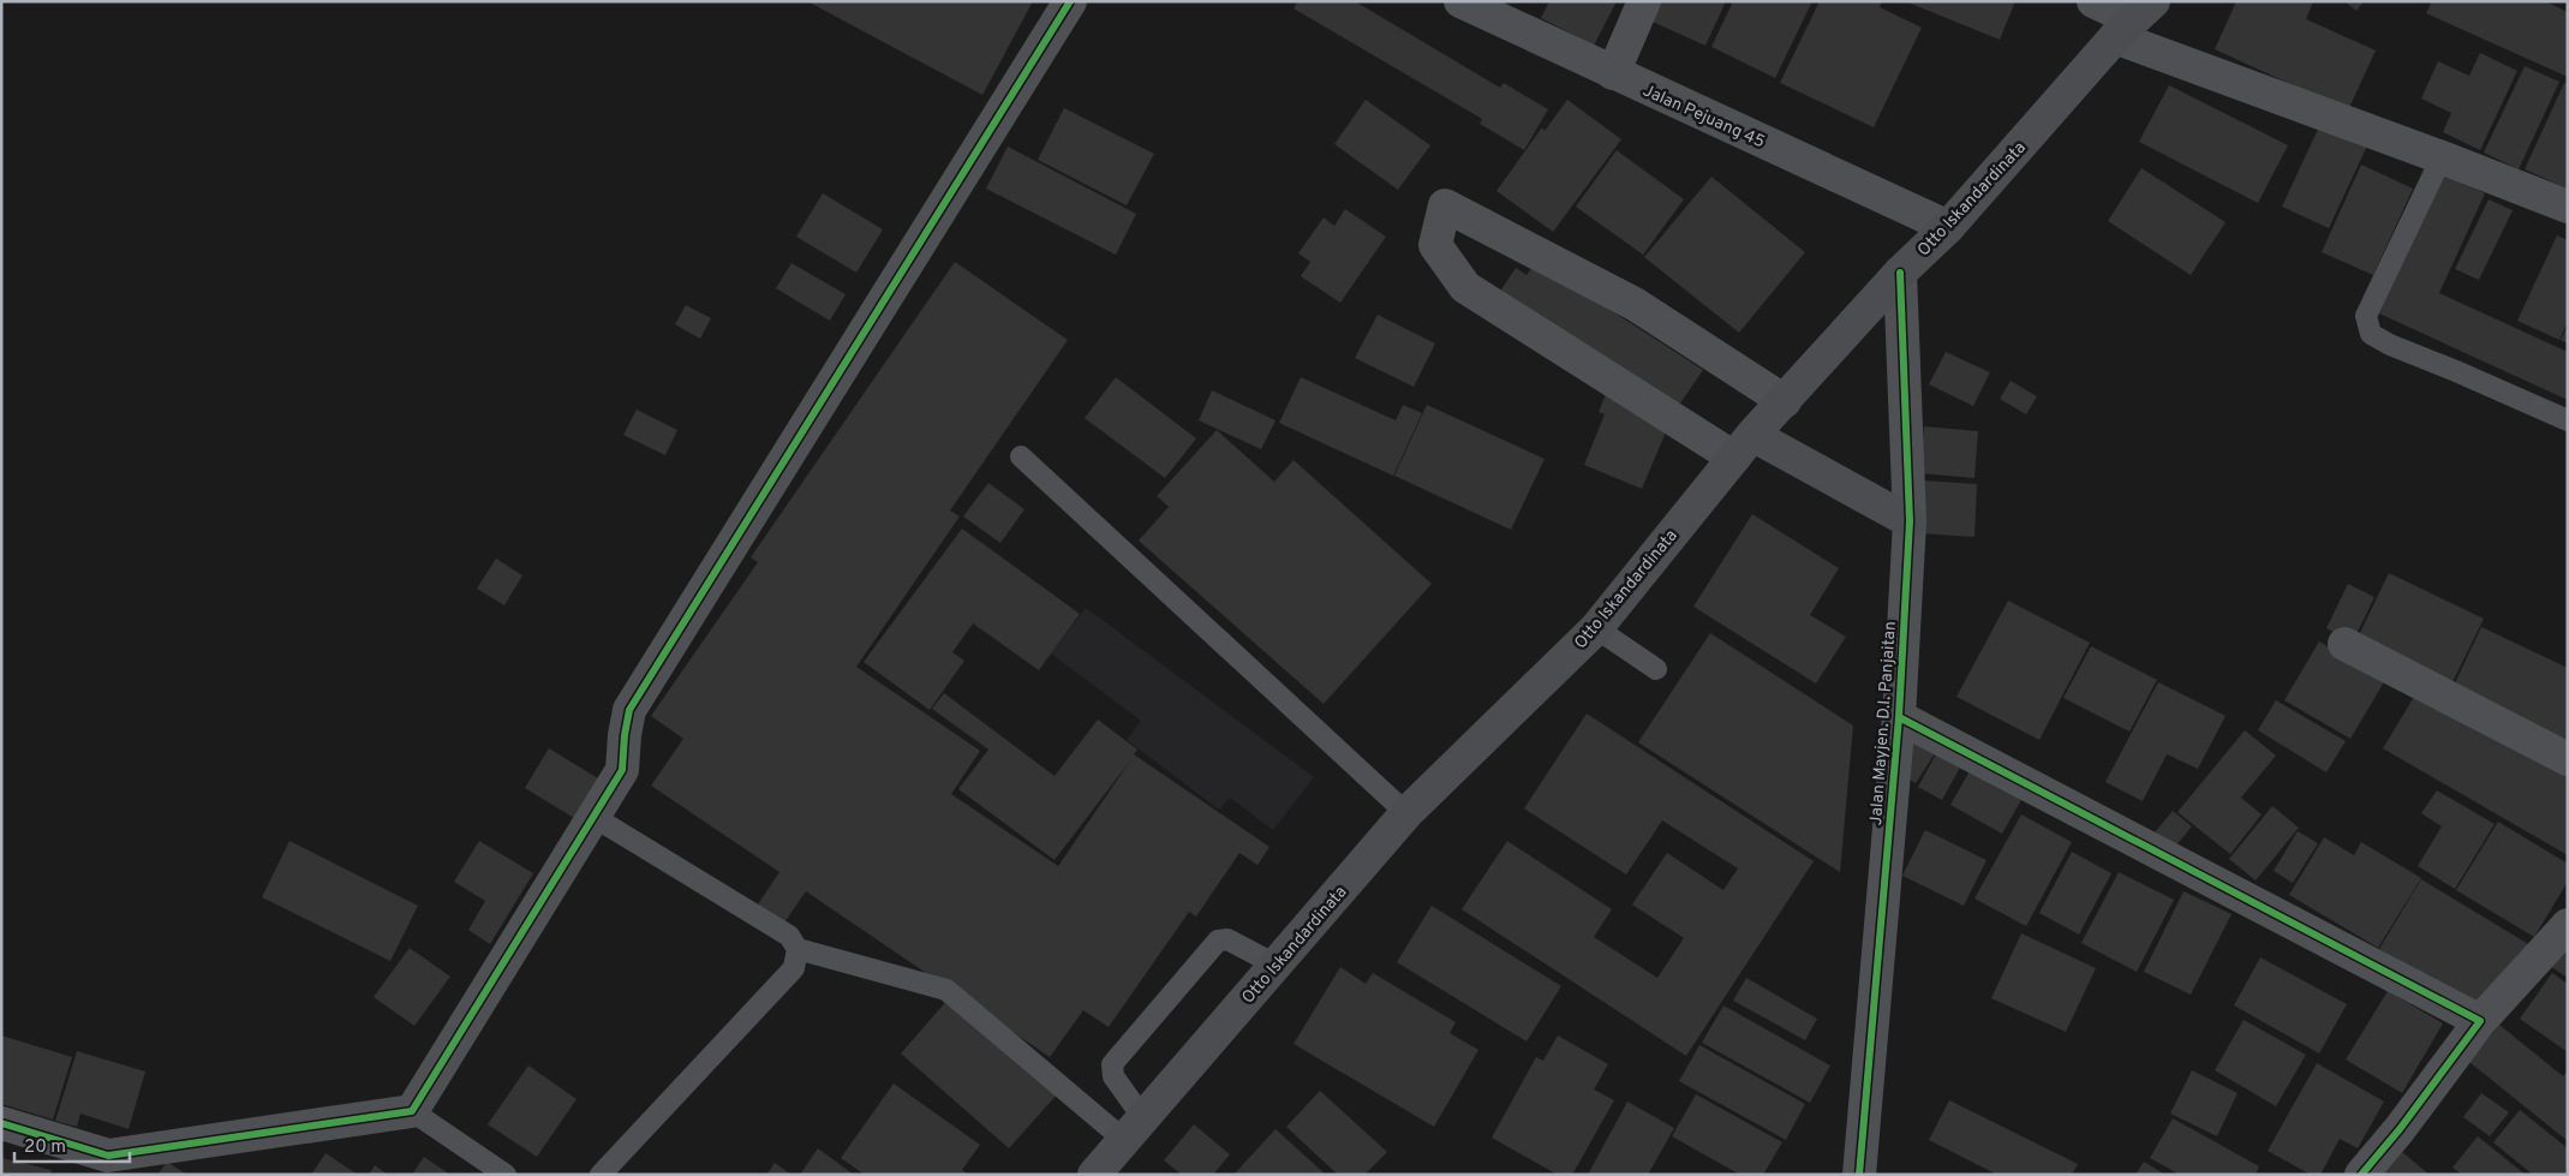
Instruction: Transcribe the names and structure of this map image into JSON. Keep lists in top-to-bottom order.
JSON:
{
  "streets": {
    "main road": ["Otto Iskandardinata"],
    "street": ["Jalan Pejuang 45", "Jalan Mayjen. D.I. Panjaitan"]
  },
  "crossings": [
    ["Jalan Pejuang 45", "Otto Iskandardinata"],
    ["Otto Iskandardinata", "Jalan Mayjen. D.I. Panjaitan"]
  ],
  "scale_bar": "20 m"
}
